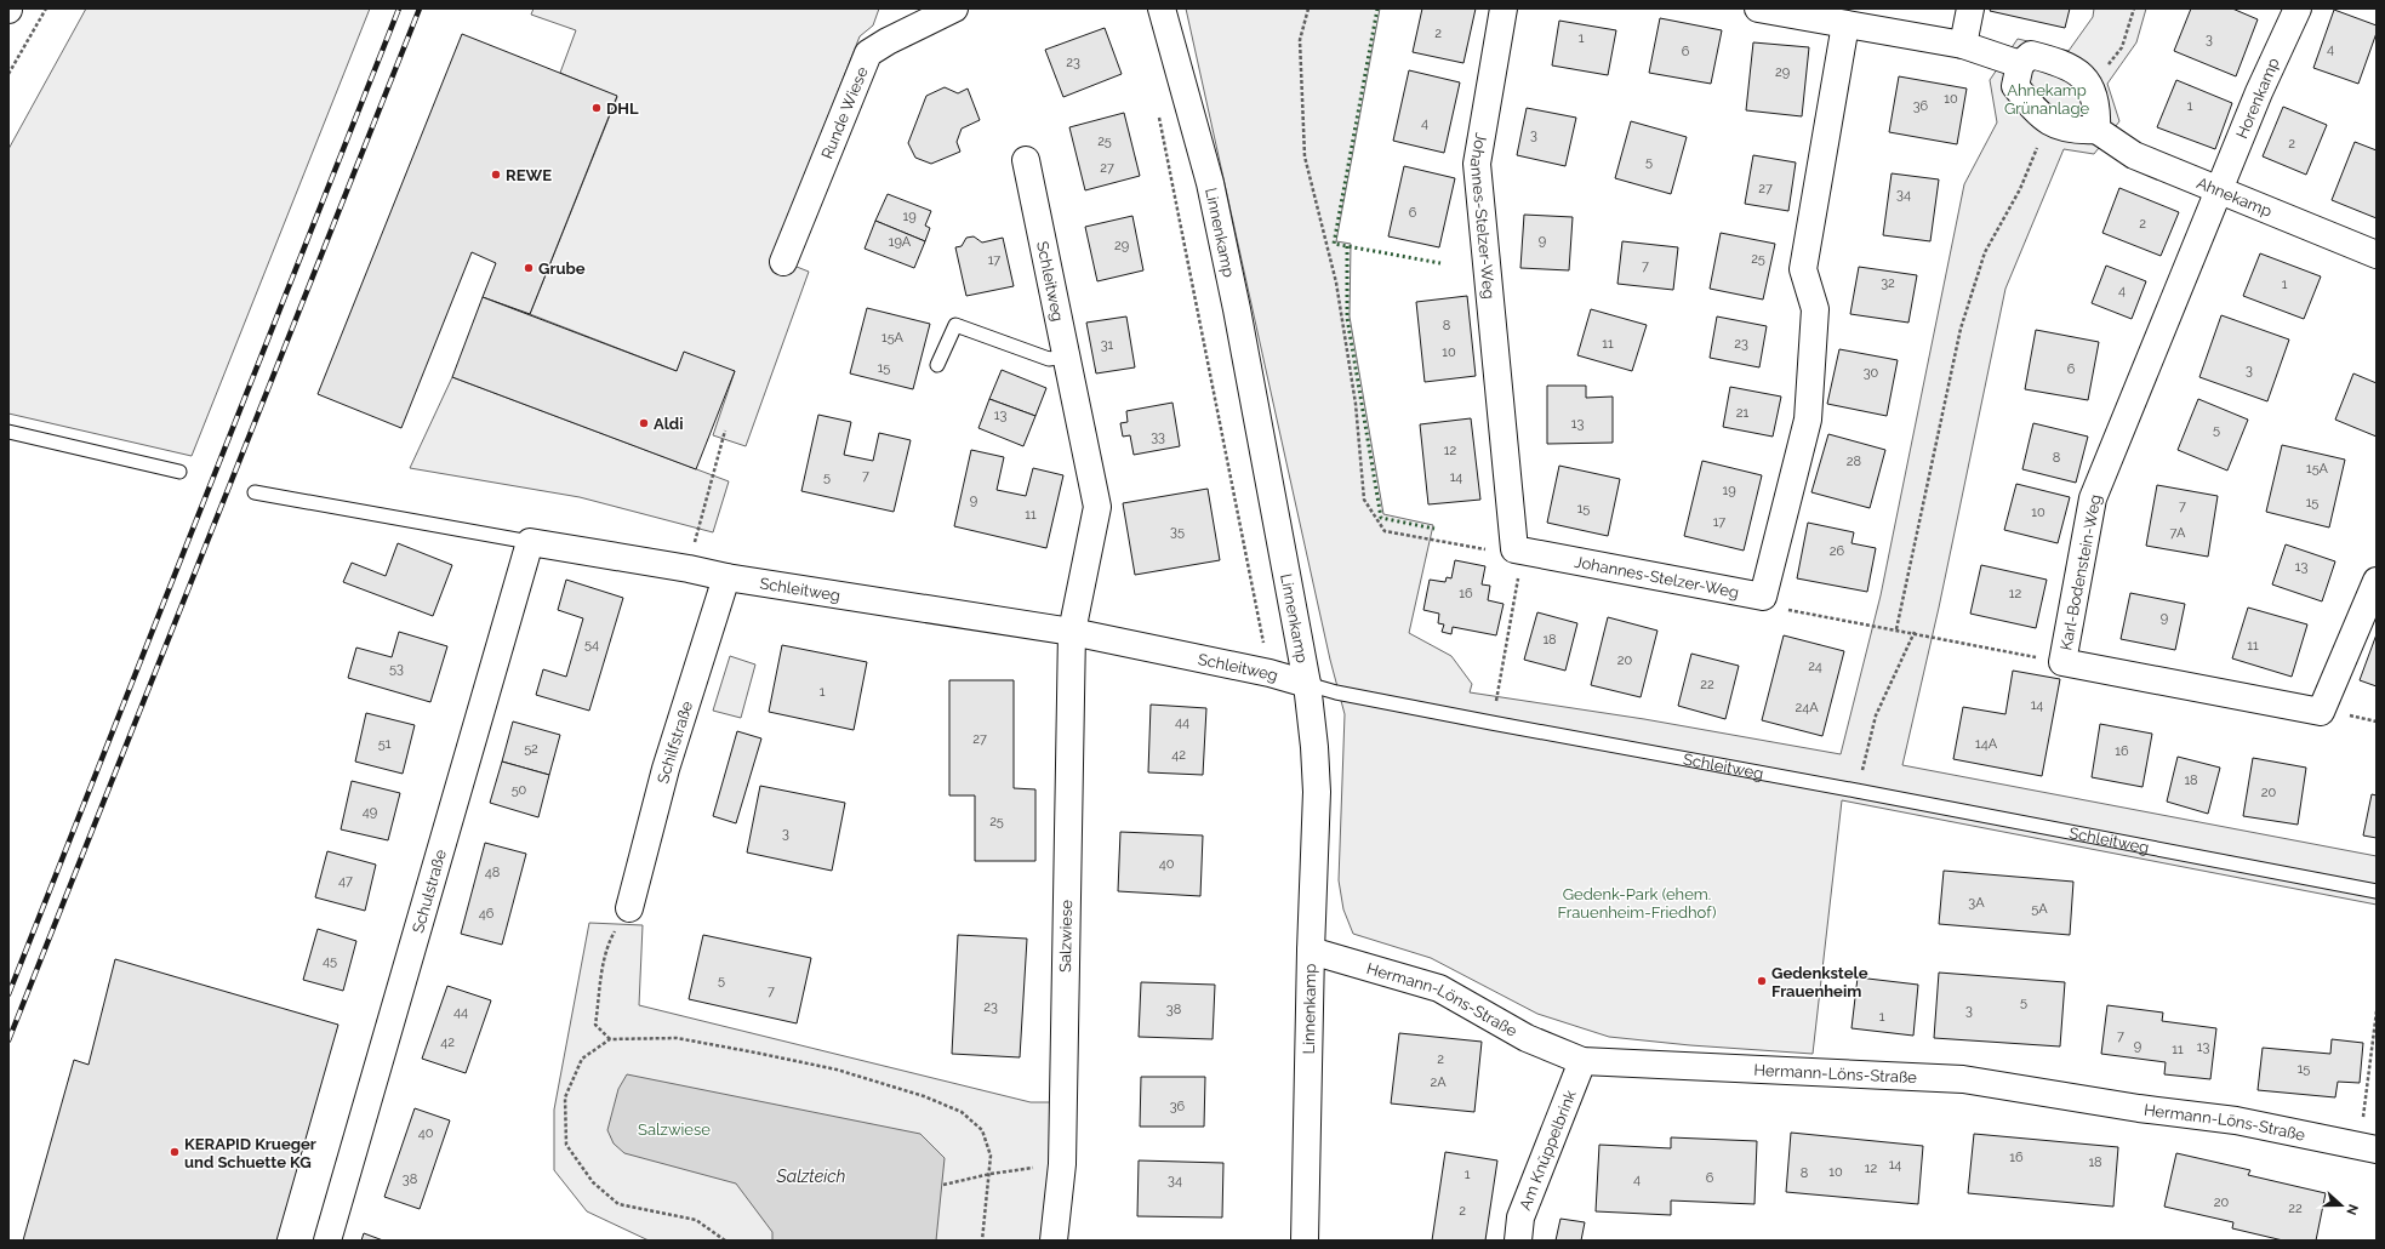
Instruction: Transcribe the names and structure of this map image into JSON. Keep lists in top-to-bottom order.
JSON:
{
  "streets": {
    "street": [
      "Horenkamp",
      "Runde Wiese",
      "Ahnekamp",
      "Johannes-Stelzer-Weg",
      "Linnenkamp",
      "Schleitweg",
      "Karl-Bodenstein-Weg",
      "Schilfstraße",
      "Schulstraße",
      "Salzwiese",
      "Hermann-Löns-Straße",
      "Am Knüppelbrink"
    ]
  },
  "crossings": [
    ["Horenkamp", "Ahnekamp"],
    ["Horenkamp", "Karl-Bodenstein-Weg"],
    ["Ahnekamp", "Karl-Bodenstein-Weg"],
    ["Linnenkamp", "Schleitweg"],
    ["Linnenkamp", "Hermann-Löns-Straße"],
    ["Schleitweg", "Schilfstraße"],
    ["Schleitweg", "Schulstraße"],
    ["Schleitweg", "Salzwiese"],
    ["Hermann-Löns-Straße", "Am Knüppelbrink"]
  ],
  "water": ["Salzteich"],
  "parks": ["Ahnekamp Grünanlage", "Gedenk-Park (ehem. Frauenheim-Friedhof)", "Salzwiese"],
  "places": [
    "DHL",
    "REWE",
    "Grube",
    "Aldi",
    "Gedenkstele Frauenheim",
    "KERAPID Krueger und Schuette KG"
  ],
  "house_numbers": [
    "2",
    "1",
    "3",
    "4",
    "6",
    "23",
    "29",
    "10",
    "36",
    "1",
    "4",
    "3",
    "25",
    "2",
    "5",
    "27",
    "27",
    "34",
    "6",
    "19",
    "2",
    "9",
    "19A",
    "29",
    "25",
    "17",
    "7",
    "32",
    "1",
    "4",
    "8",
    "15A",
    "11",
    "23",
    "31",
    "10",
    "15",
    "6",
    "3",
    "30",
    "21",
    "13",
    "13",
    "5",
    "33",
    "12",
    "8",
    "28",
    "15A",
    "7",
    "5",
    "14",
    "19",
    "9",
    "15",
    "7",
    "15",
    "10",
    "11",
    "17",
    "35",
    "7A",
    "26",
    "13",
    "16",
    "12",
    "9",
    "18",
    "54",
    "11",
    "20",
    "24",
    "53",
    "22",
    "1",
    "14",
    "24A",
    "44",
    "27",
    "51",
    "14A",
    "52",
    "16",
    "42",
    "18",
    "50",
    "20",
    "49",
    "25",
    "3",
    "40",
    "48",
    "47",
    "3A",
    "5A",
    "46",
    "45",
    "5",
    "7",
    "5",
    "23",
    "38",
    "3",
    "44",
    "1",
    "7",
    "42",
    "9",
    "13",
    "11",
    "2",
    "15",
    "2A",
    "36",
    "40",
    "16",
    "18",
    "14",
    "12",
    "10",
    "8",
    "1",
    "6",
    "38",
    "4",
    "34",
    "20",
    "22",
    "2"
  ],
  "north": "right"
}
